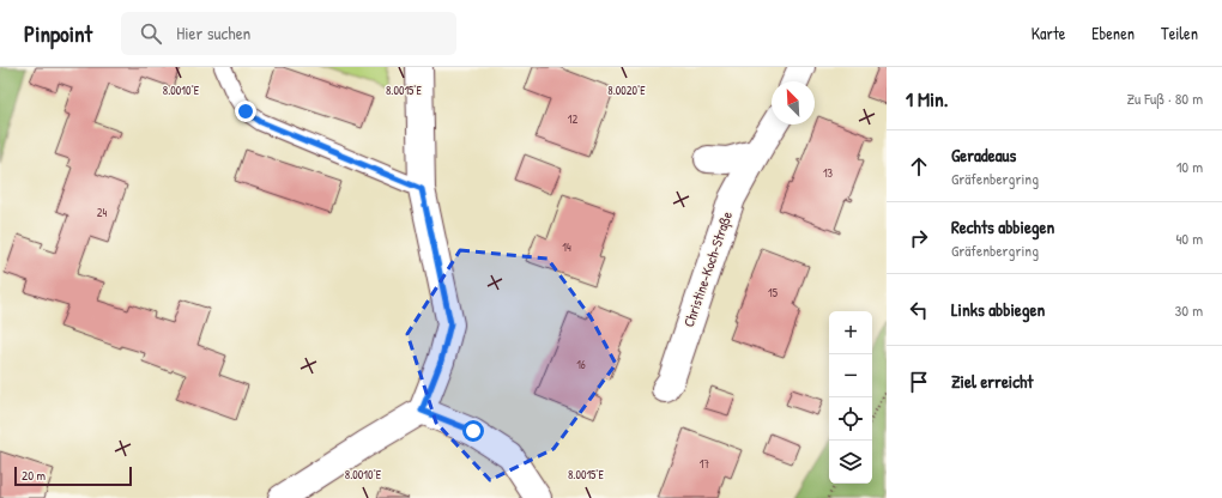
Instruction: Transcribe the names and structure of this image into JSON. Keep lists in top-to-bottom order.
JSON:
{
  "streets": {
    "street": ["Christine-Koch-Straße"]
  },
  "house_numbers": [
    "12",
    "13",
    "24",
    "14",
    "15",
    "16",
    "17"
  ],
  "scale_bar": "20 m",
  "north": "top left",
  "page": {
    "header": "Pinpoint",
    "search": "Hier suchen",
    "nav": ["Karte", "Ebenen", "Teilen"],
    "heading": ["1 Min.", "Zu Fuß · 80 m"],
    "list": [
      ["Geradeaus", "Gräfenbergring", "10 m"],
      ["Rechts abbiegen", "Gräfenbergring", "40 m"],
      ["Links abbiegen", "30 m"],
      "Ziel erreicht"
    ],
    "map_buttons": ["+", "−"],
    "scale": "20 m"
  },
  "coordinates": ["8.0010°E", "8.0015°E", "8.0020°E"]
}
